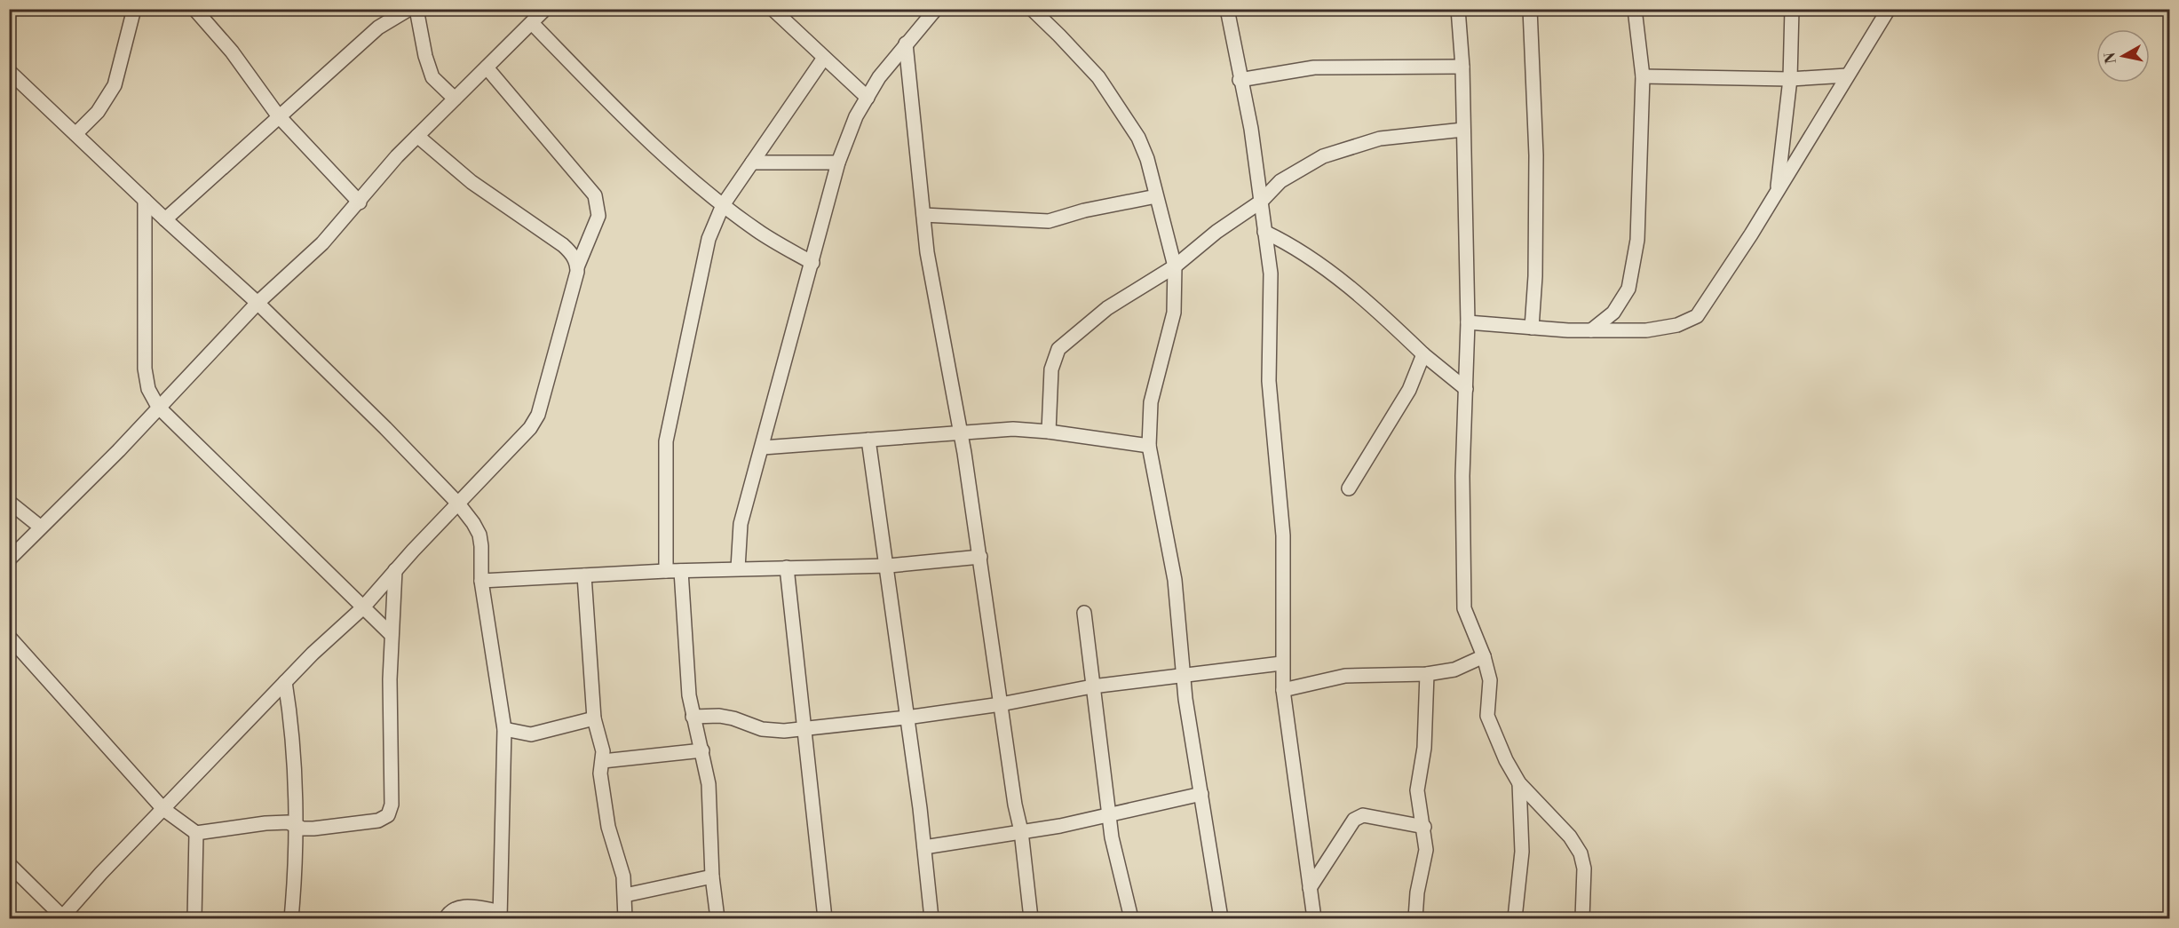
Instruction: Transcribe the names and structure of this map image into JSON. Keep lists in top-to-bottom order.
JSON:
{
  "north": "left"
}
